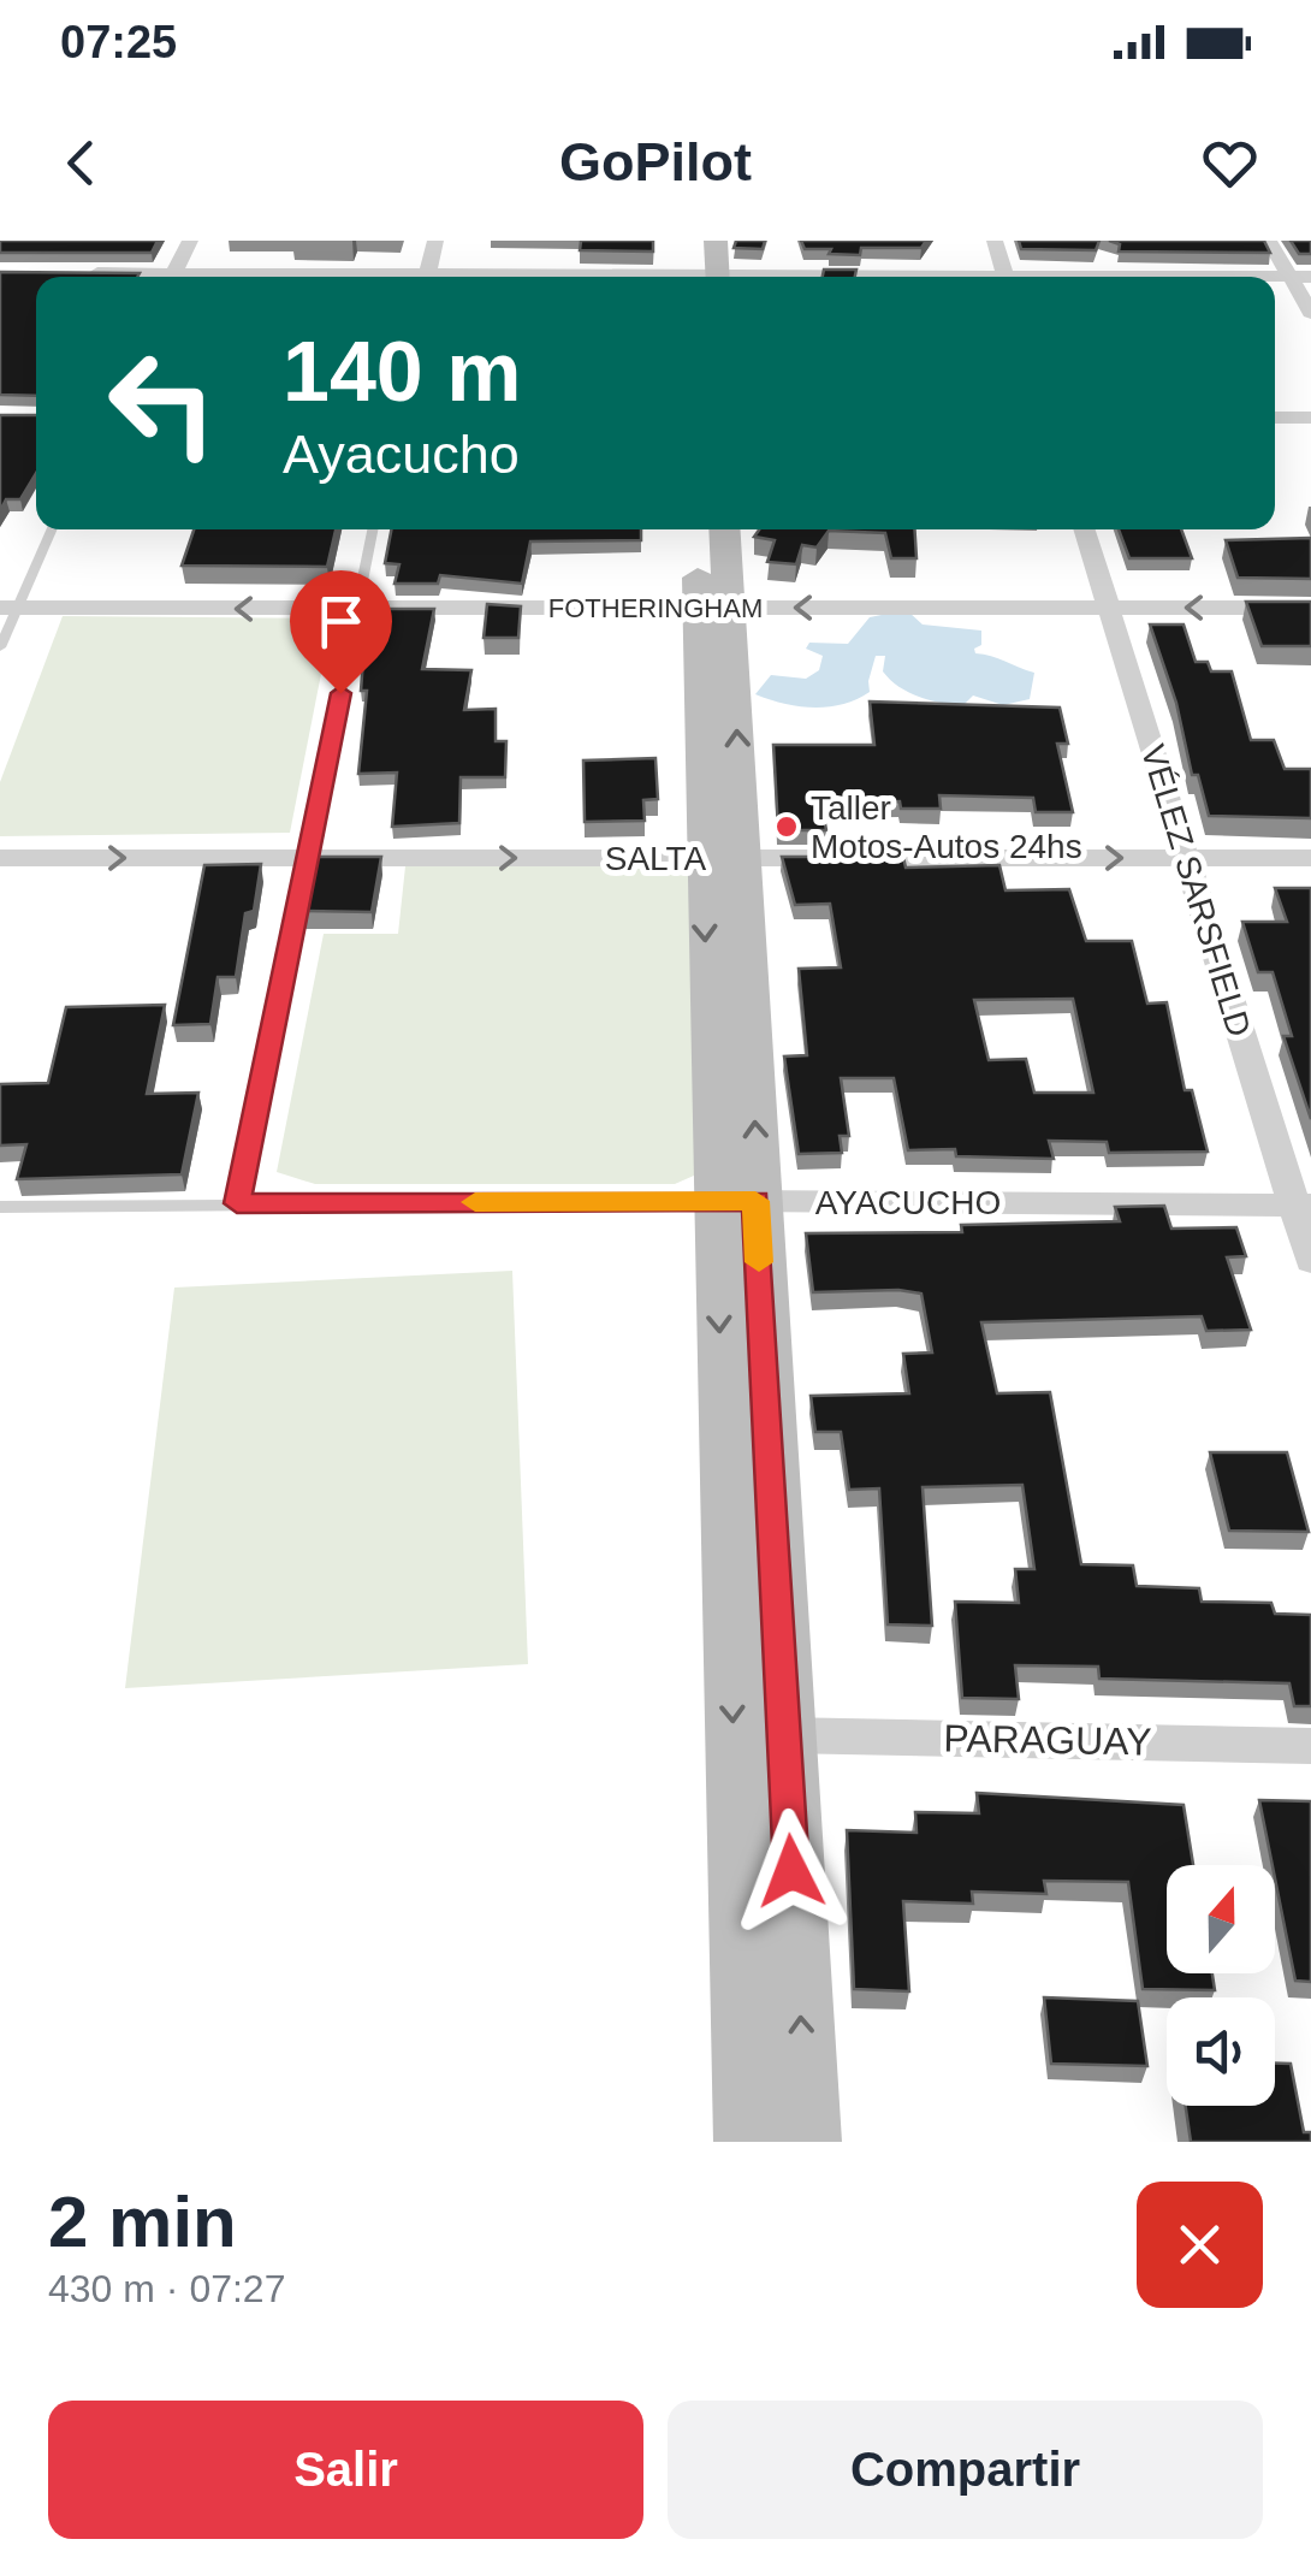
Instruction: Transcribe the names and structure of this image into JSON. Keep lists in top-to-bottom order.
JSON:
{
  "streets": {
    "street": [
      "FOTHERINGHAM",
      "SALTA",
      "VÉLEZ SARSFIELD",
      "AYACUCHO",
      "PARAGUAY"
    ]
  },
  "crossings": [
    ["FOTHERINGHAM", "VÉLEZ SARSFIELD"],
    ["SALTA", "VÉLEZ SARSFIELD"],
    ["VÉLEZ SARSFIELD", "AYACUCHO"]
  ],
  "one_way": ["FOTHERINGHAM", "SALTA"],
  "places": ["Taller Motos-Autos 24hs"],
  "north": "top",
  "page": {
    "status": "07:25",
    "header": "GoPilot",
    "turn": ["140 m", "Ayacucho"],
    "heading": ["2 min", "430 m · 07:27"],
    "buttons": ["Salir", "Compartir"]
  }
}
